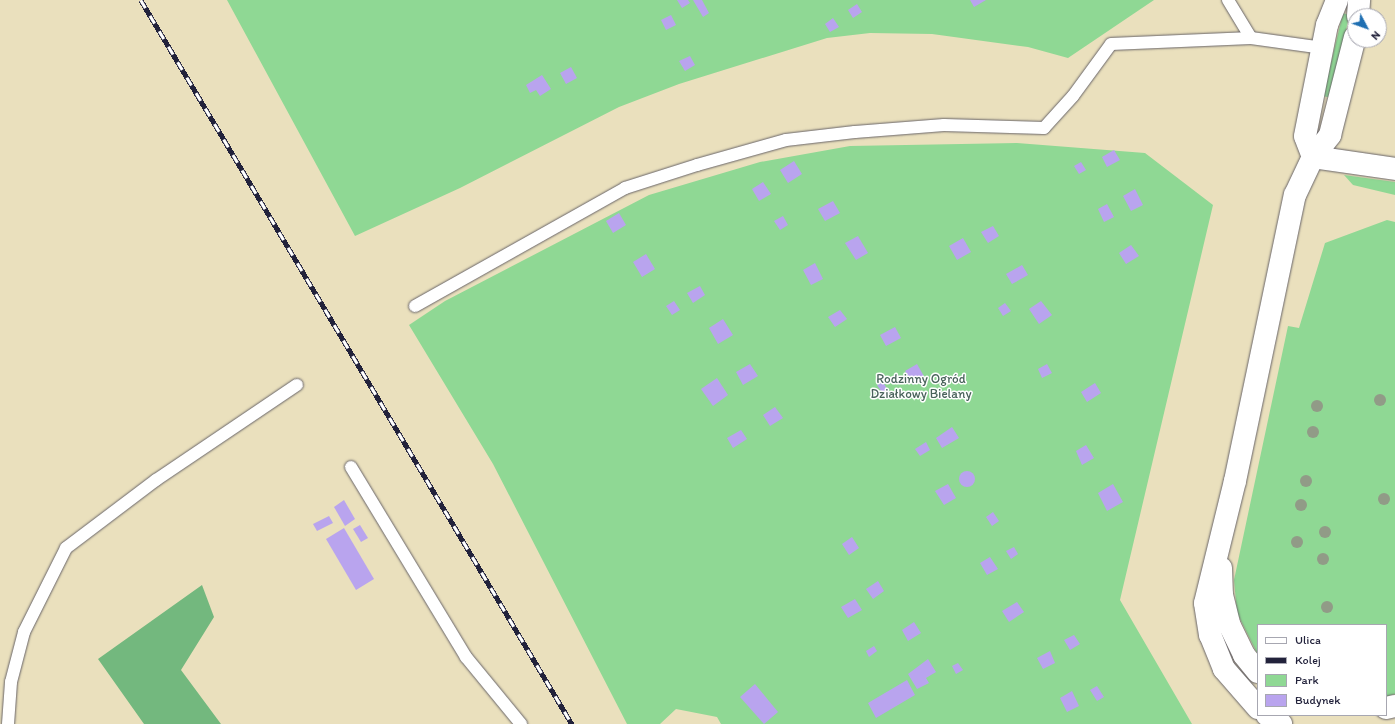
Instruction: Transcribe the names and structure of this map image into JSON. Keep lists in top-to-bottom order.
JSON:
{
  "parks": ["Rodzinny Ogród Działkowy Bielany"],
  "legend": [
    "Ulica",
    "Kolej",
    "Park",
    "Budynek"
  ],
  "north": "bottom right"
}
